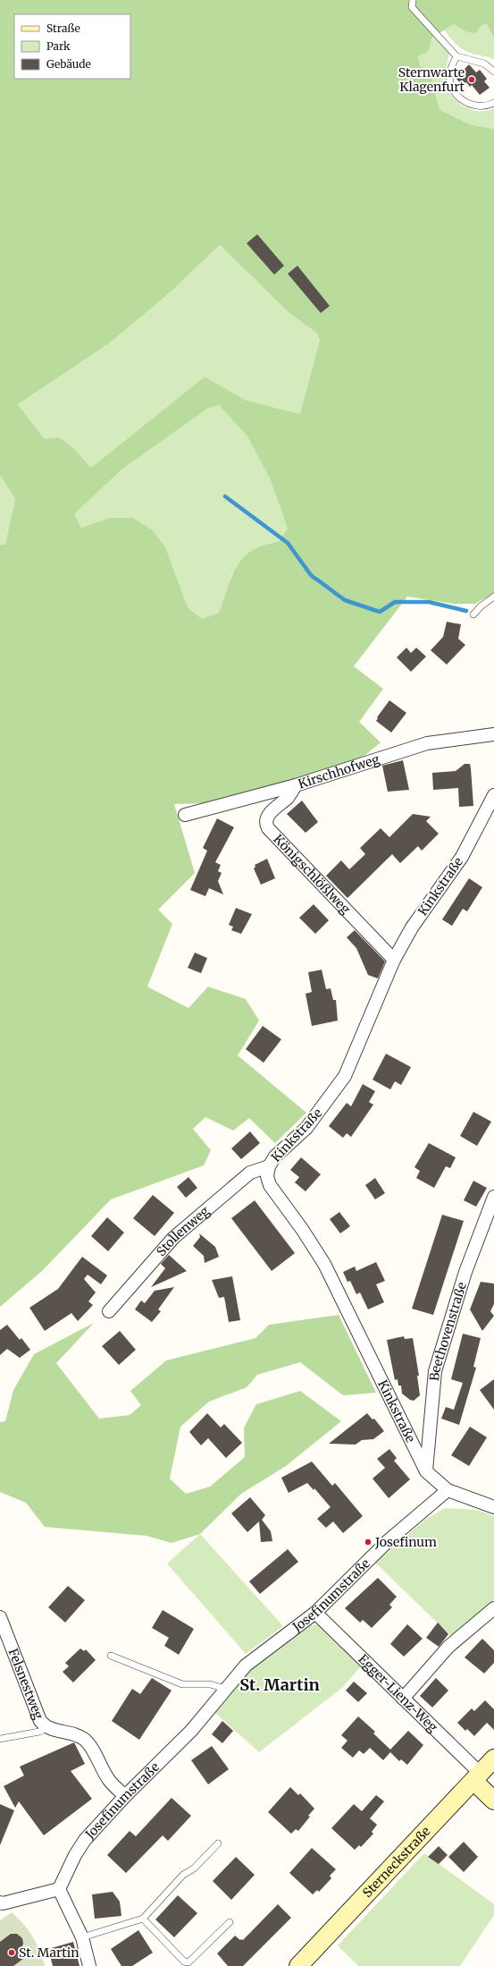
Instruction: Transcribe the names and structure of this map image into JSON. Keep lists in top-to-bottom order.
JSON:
{
  "streets": {
    "street": [
      "Kirschhofweg",
      "Königschlößlweg",
      "Kinkstraße",
      "Stollenweg",
      "Beethovenstraße",
      "Josefinumstraße",
      "Felsnestweg",
      "Egger-Lienz-Weg",
      "Sterneckstraße"
    ]
  },
  "crossings": [
    ["Kirschhofweg", "Königschlößlweg"],
    ["Königschlößlweg", "Kinkstraße"],
    ["Kinkstraße", "Stollenweg"],
    ["Kinkstraße", "Beethovenstraße"],
    ["Kinkstraße", "Josefinumstraße"],
    ["Josefinumstraße", "Felsnestweg"],
    ["Josefinumstraße", "Egger-Lienz-Weg"],
    ["Egger-Lienz-Weg", "Sterneckstraße"]
  ],
  "districts": ["St. Martin"],
  "places": ["Sternwarte Klagenfurt", "Josefinum", "St. Martin"],
  "legend": ["Straße", "Park", "Gebäude"]
}
